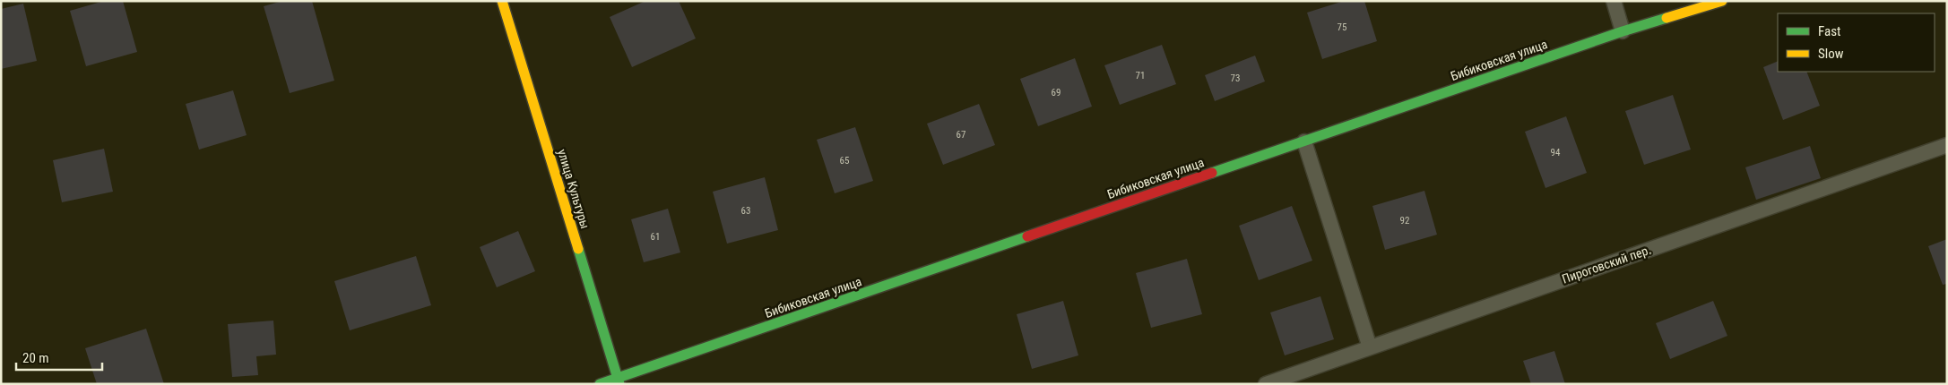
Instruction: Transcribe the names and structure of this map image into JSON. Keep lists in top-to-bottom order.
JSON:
{
  "streets": {
    "street": ["Бибиковская улица", "улица Культуры"],
    "lane": ["Пироговский пер."]
  },
  "crossings": [
    ["Бибиковская улица", "улица Культуры"]
  ],
  "house_numbers": [
    "75",
    "71",
    "73",
    "69",
    "67",
    "94",
    "65",
    "63",
    "92",
    "61"
  ],
  "legend": ["Fast", "Slow"],
  "scale_bar": "20 m"
}
